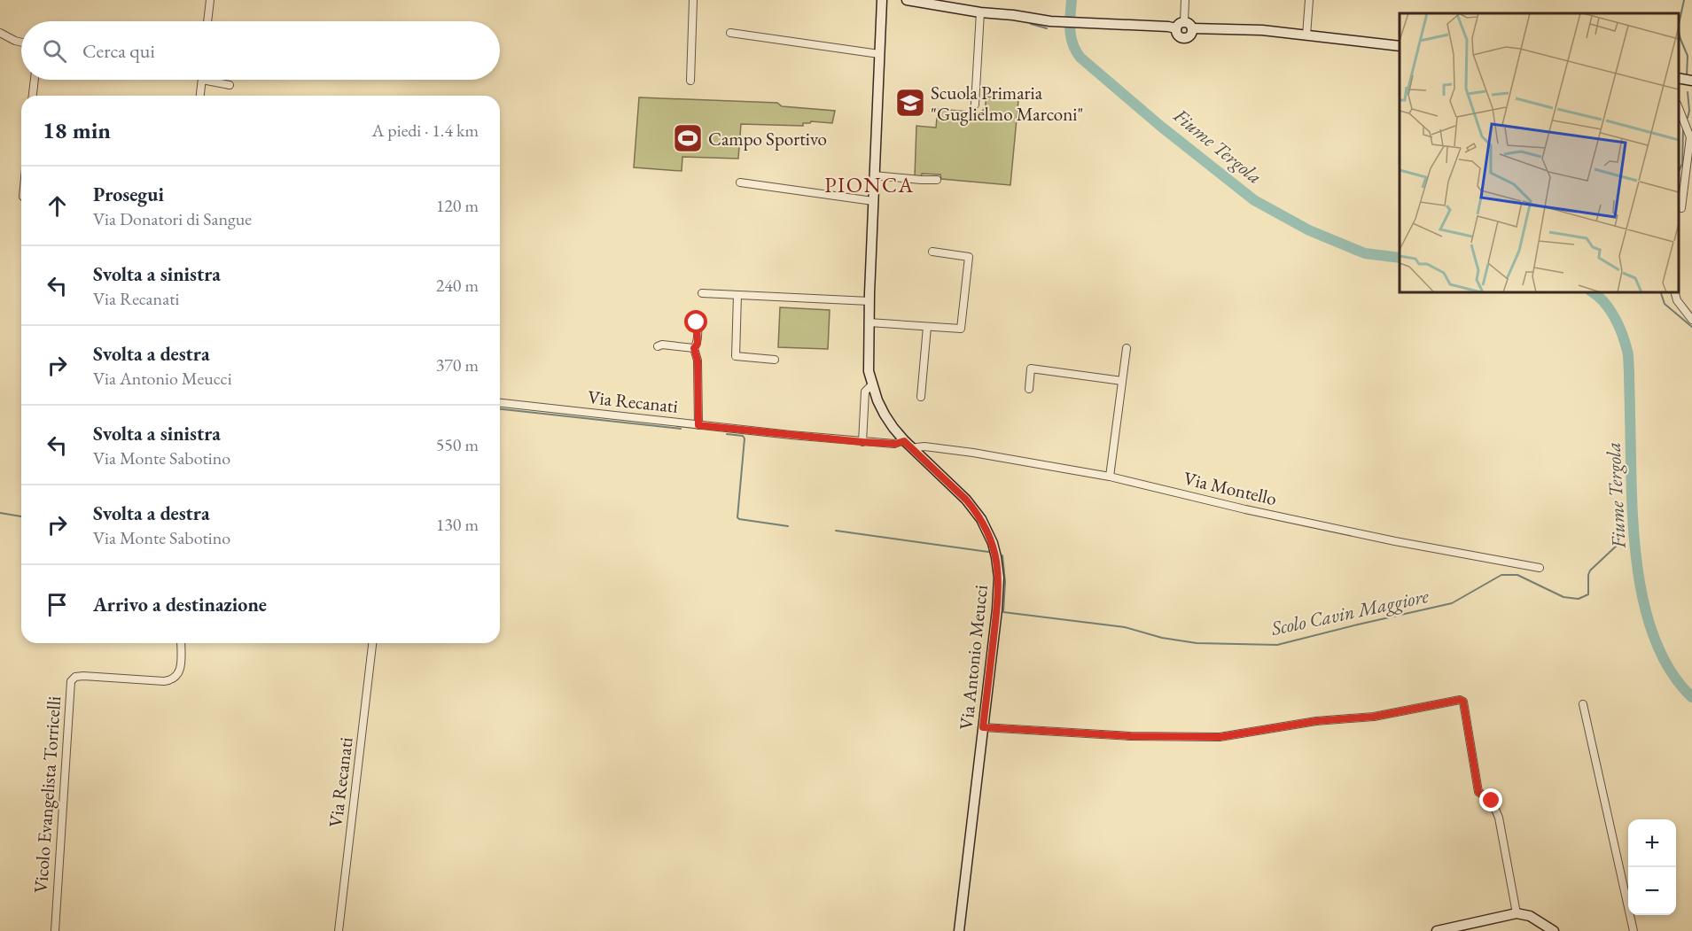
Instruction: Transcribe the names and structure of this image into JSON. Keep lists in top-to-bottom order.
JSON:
{
  "streets": {
    "main road": ["Via Antonio Meucci"],
    "street": ["Via Recanati", "Via Montello", "Vicolo Evangelista Torricelli"]
  },
  "crossings": [
    ["Via Recanati", "Via Antonio Meucci"],
    ["Via Montello", "Via Antonio Meucci"]
  ],
  "districts": ["PIONCA"],
  "water": ["Fiume Tergola", "Scolo Cavin Maggiore"],
  "places": {
    "school or university": ["Scuola Primaria \"Guglielmo Marconi\""],
    "sports": ["Campo Sportivo"]
  },
  "page": {
    "search": "Cerca qui",
    "heading": ["18 min", "A piedi · 1.4 km"],
    "list": [
      ["Prosegui", "Via Donatori di Sangue", "120 m"],
      ["Svolta a sinistra", "Via Recanati", "240 m"],
      ["Svolta a destra", "Via Antonio Meucci", "370 m"],
      ["Svolta a sinistra", "Via Monte Sabotino", "550 m"],
      ["Svolta a destra", "Via Monte Sabotino", "130 m"],
      "Arrivo a destinazione"
    ],
    "map_buttons": ["+", "−"]
  }
}
